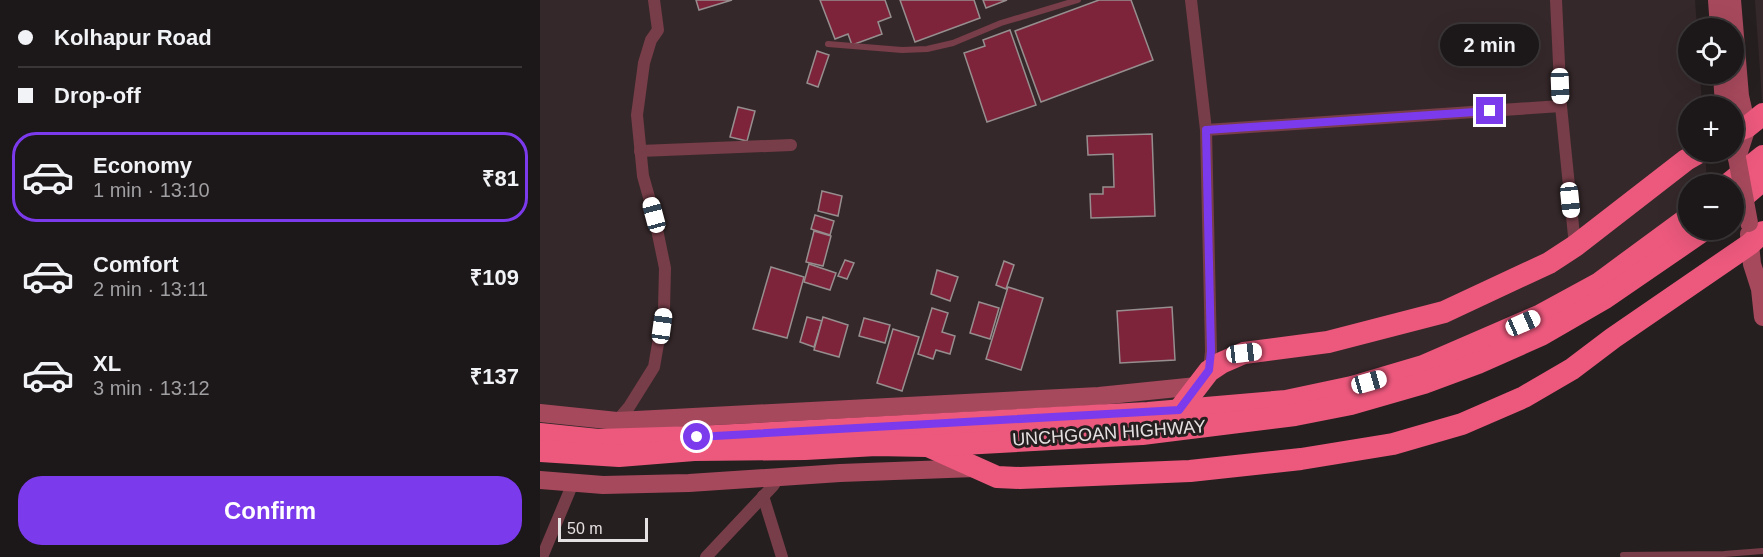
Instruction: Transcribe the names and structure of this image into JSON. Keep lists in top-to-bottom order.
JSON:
{
  "streets": {
    "highway": ["UNCHGOAN HIGHWAY"]
  },
  "scale_bar": "50 m",
  "page": {
    "banner": ["Kolhapur Road", "Drop-off"],
    "map_buttons": ["+", "−"],
    "bubble": "2 min",
    "list": [
      {
        "name": "Economy",
        "note": "1 min · 13:10",
        "value": "₹81"
      },
      {
        "name": "Comfort",
        "note": "2 min · 13:11",
        "value": "₹109"
      },
      {
        "name": "XL",
        "note": "3 min · 13:12",
        "value": "₹137"
      }
    ],
    "buttons": "Confirm",
    "scale": "50 m"
  }
}
